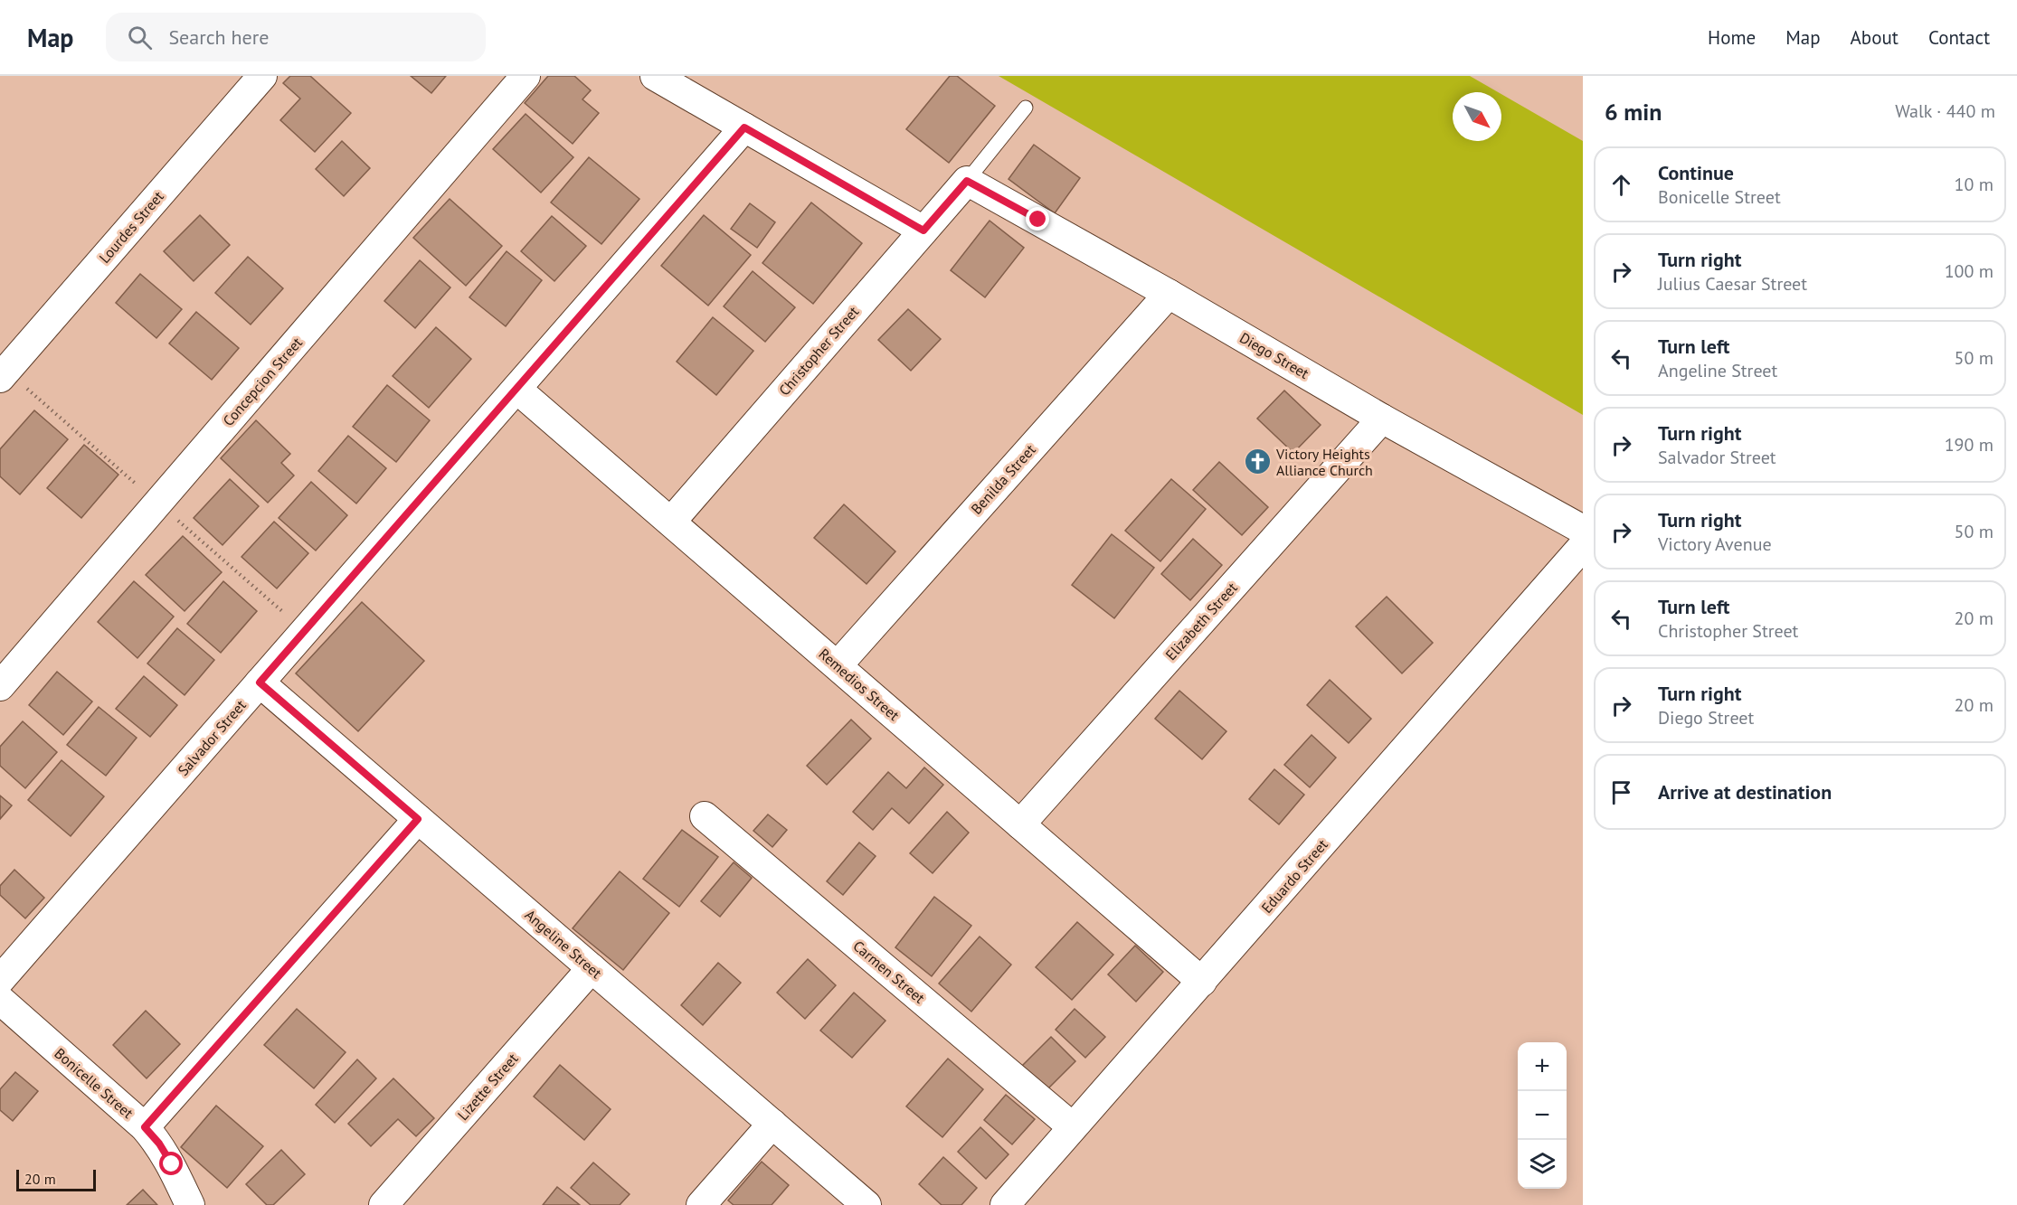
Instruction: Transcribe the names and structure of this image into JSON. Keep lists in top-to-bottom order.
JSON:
{
  "streets": {
    "street": [
      "Lourdes Street",
      "Christopher Street",
      "Diego Street",
      "Concepcion Street",
      "Benilda Street",
      "Elizabeth Street",
      "Remedios Street",
      "Salvador Street",
      "Eduardo Street",
      "Angeline Street",
      "Carmen Street",
      "Bonicelle Street",
      "Lizette Street"
    ]
  },
  "crossings": [
    ["Christopher Street", "Diego Street"],
    ["Christopher Street", "Remedios Street"],
    ["Diego Street", "Benilda Street"],
    ["Diego Street", "Elizabeth Street"],
    ["Benilda Street", "Remedios Street"],
    ["Elizabeth Street", "Remedios Street"],
    ["Remedios Street", "Salvador Street"],
    ["Remedios Street", "Eduardo Street"],
    ["Salvador Street", "Angeline Street"],
    ["Eduardo Street", "Carmen Street"],
    ["Angeline Street", "Lizette Street"]
  ],
  "places": {
    "church": ["Victory Heights Alliance Church"]
  },
  "scale_bar": "20 m",
  "north": "bottom right",
  "page": {
    "header": "Map",
    "search": "Search here",
    "nav": [
      "Home",
      "Map",
      "About",
      "Contact"
    ],
    "heading": ["6 min", "Walk · 440 m"],
    "list": [
      ["Continue", "Bonicelle Street", "10 m"],
      ["Turn right", "Julius Caesar Street", "100 m"],
      ["Turn left", "Angeline Street", "50 m"],
      ["Turn right", "Salvador Street", "190 m"],
      ["Turn right", "Victory Avenue", "50 m"],
      ["Turn left", "Christopher Street", "20 m"],
      ["Turn right", "Diego Street", "20 m"],
      "Arrive at destination"
    ],
    "map_buttons": ["+", "−"],
    "scale": "20 m"
  }
}
